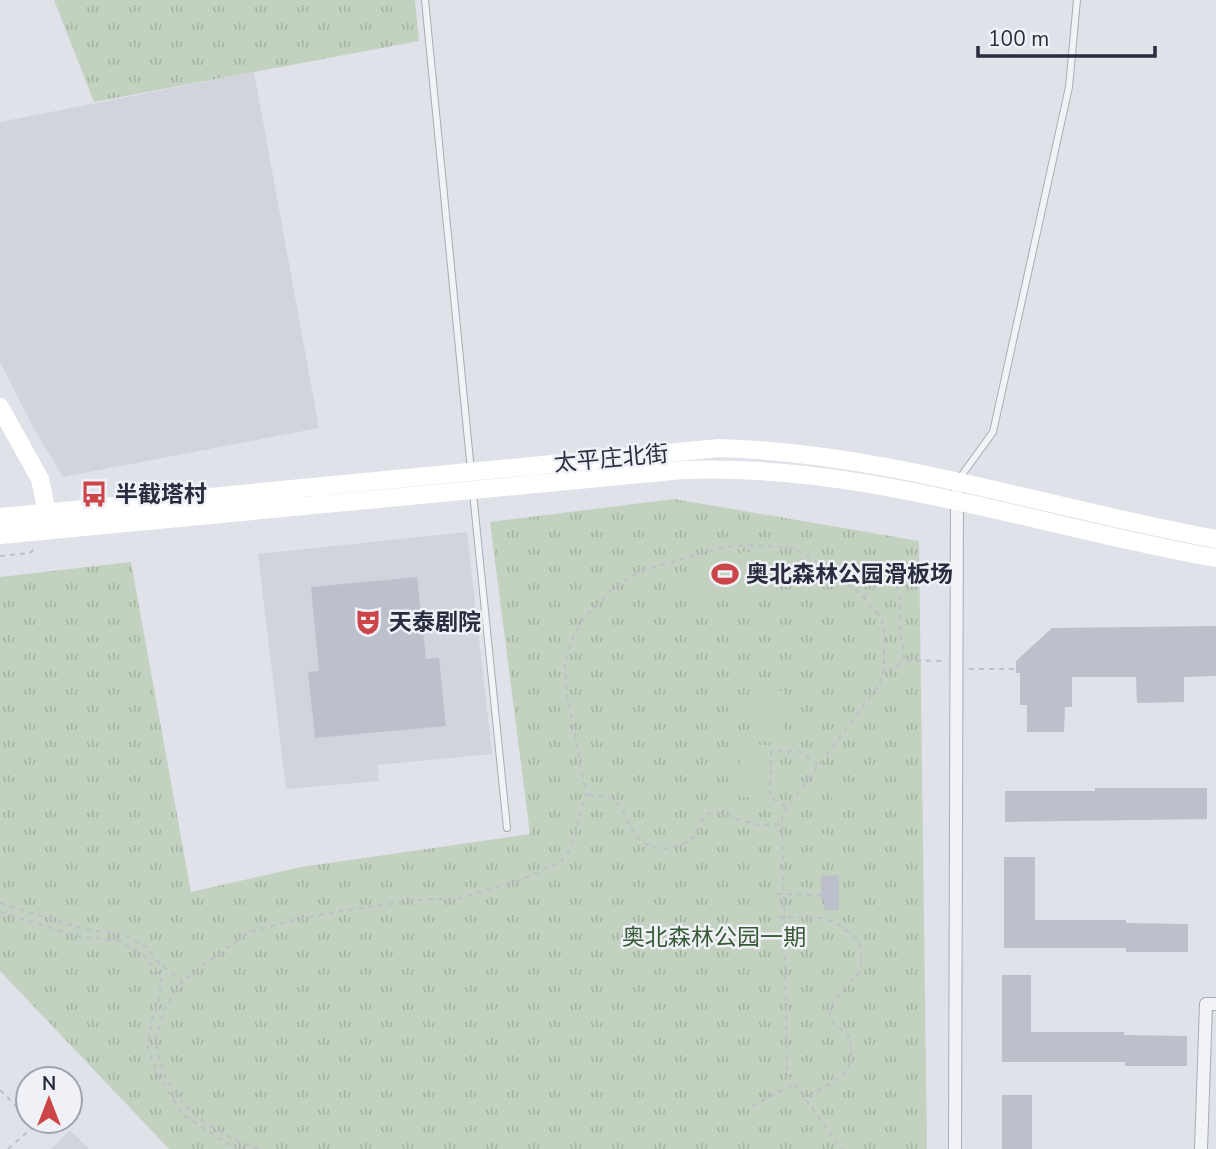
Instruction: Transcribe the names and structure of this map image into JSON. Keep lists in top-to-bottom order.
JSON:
{
  "streets": {
    "main road": ["太平庄北街"]
  },
  "parks": ["奥北森林公园一期"],
  "places": {
    "bus stop": ["半截塔村"],
    "sports": ["奥北森林公园滑板场"],
    "theatre": ["天泰剧院"]
  },
  "scale_bar": "100 m",
  "north": "top"
}
